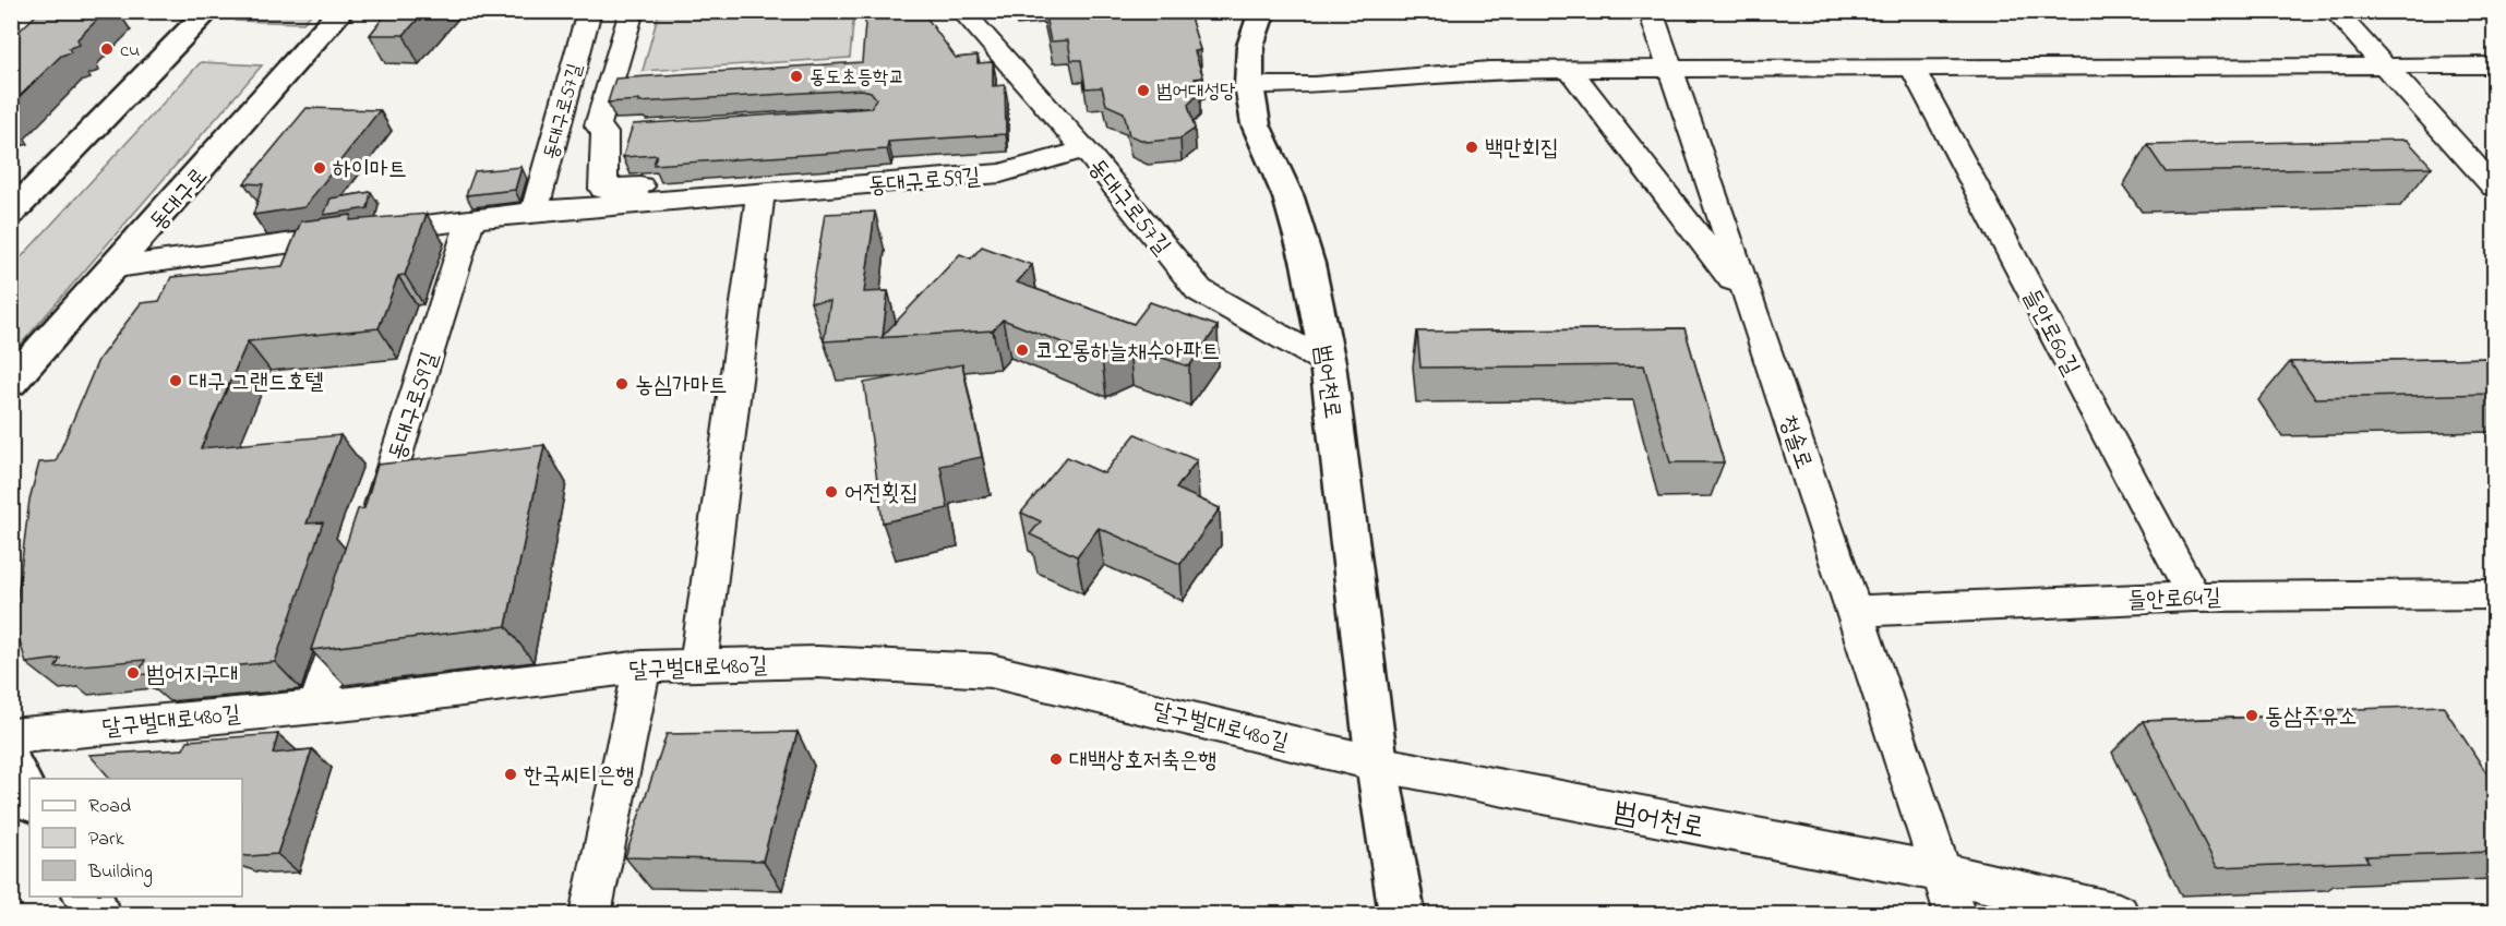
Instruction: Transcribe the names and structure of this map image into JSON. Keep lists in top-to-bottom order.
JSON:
{
  "streets": {
    "main road": ["동대구로", "범어천로"],
    "street": [
      "동대구로57길",
      "동대구로59길",
      "들안로60길",
      "청솔로",
      "들안로64길",
      "달구벌대로480길"
    ]
  },
  "crossings": [
    ["동대구로57길", "동대구로59길"],
    ["동대구로57길", "범어천로"],
    ["동대구로59길", "동대구로"],
    ["들안로60길", "들안로64길"],
    ["범어천로", "청솔로"],
    ["범어천로", "달구벌대로480길"],
    ["청솔로", "들안로64길"]
  ],
  "places": [
    "cu",
    "동도초등학교",
    "범어대성당",
    "백만회집",
    "하이마트",
    "코오롱하늘채수아파트",
    "대구 그랜드호텔",
    "농심가마트",
    "어전횟집",
    "범어지구대",
    "동삼주유소",
    "대백상호저축은행",
    "한국씨티은행"
  ],
  "legend": ["Road", "Park", "Building"]
}
